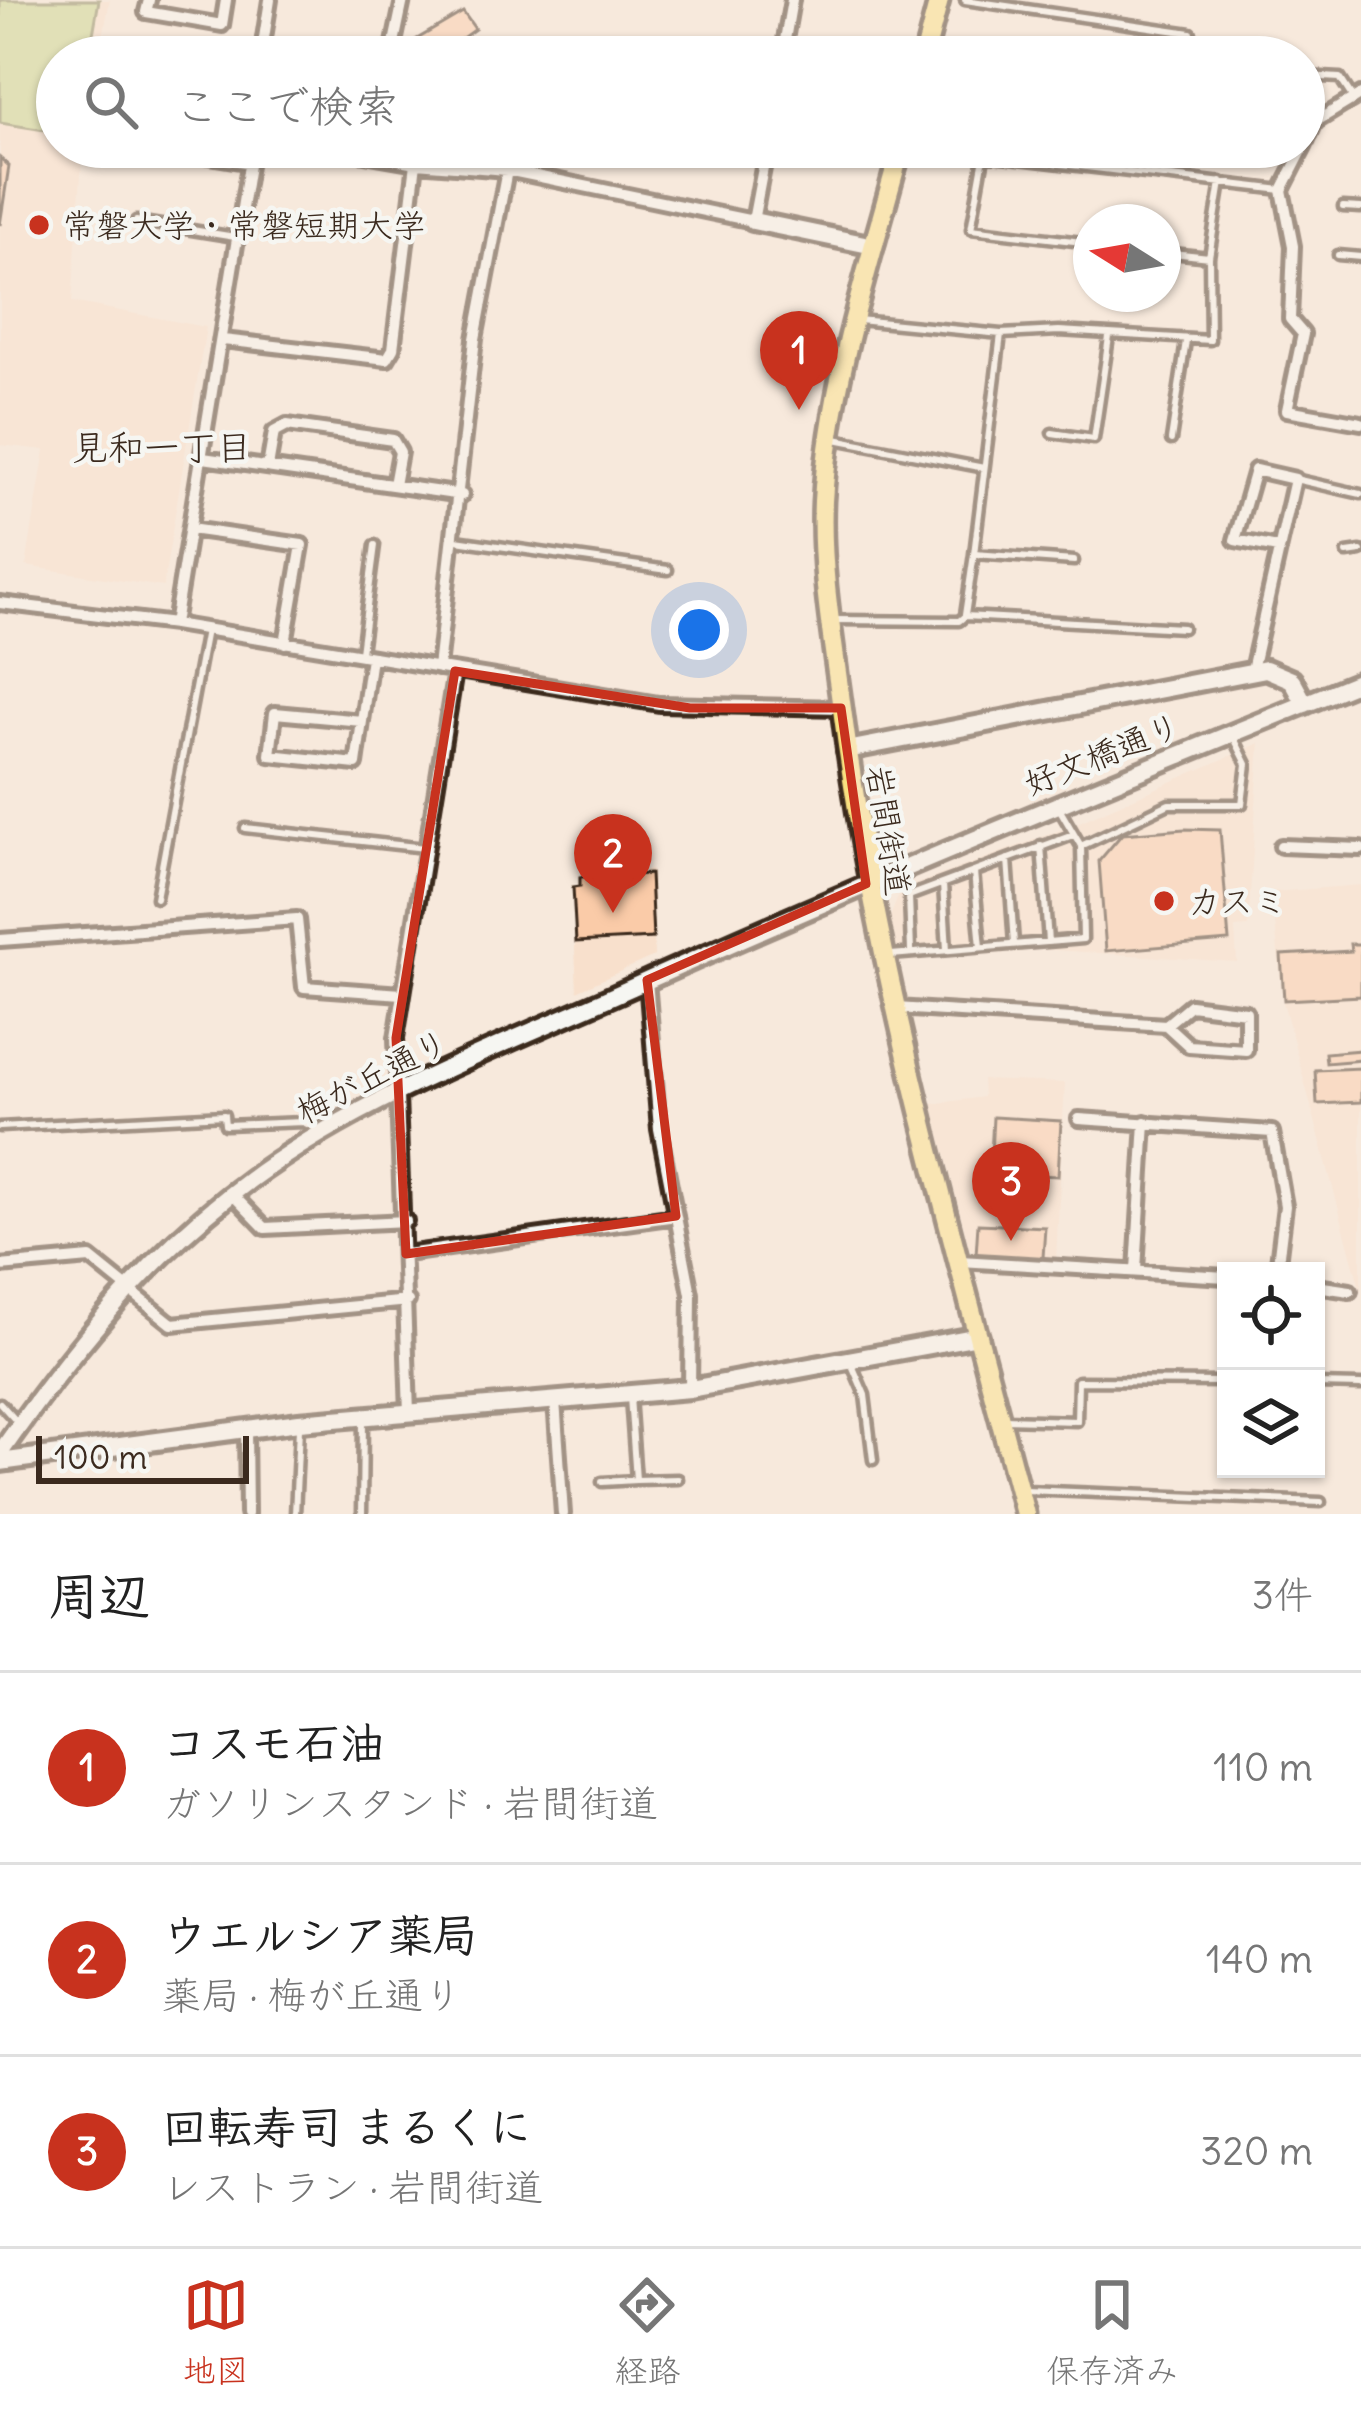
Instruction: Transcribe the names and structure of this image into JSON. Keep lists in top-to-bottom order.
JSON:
{
  "streets": {
    "main road": ["岩間街道"],
    "street": ["好文橋通り", "梅が丘通り"]
  },
  "crossings": [
    ["好文橋通り", "岩間街道"],
    ["好文橋通り", "梅が丘通り"],
    ["岩間街道", "梅が丘通り"]
  ],
  "districts": ["見和一丁目"],
  "places": ["常磐大学・常磐短期大学", "カスミ"],
  "scale_bar": "100 m",
  "north": "left",
  "page": {
    "search": "ここで検索",
    "pins": ["1", "2", "3"],
    "scale": "100 m",
    "heading": ["周辺", "3件"],
    "list": [
      {
        "mark": "1",
        "name": "コスモ石油",
        "note": "ガソリンスタンド · 岩間街道",
        "value": "110 m"
      },
      {
        "mark": "2",
        "name": "ウエルシア薬局",
        "note": "薬局 · 梅が丘通り",
        "value": "140 m"
      },
      {
        "mark": "3",
        "name": "回転寿司 まるくに",
        "note": "レストラン · 岩間街道",
        "value": "320 m"
      }
    ],
    "nav": ["地図", "経路", "保存済み"]
  }
}
